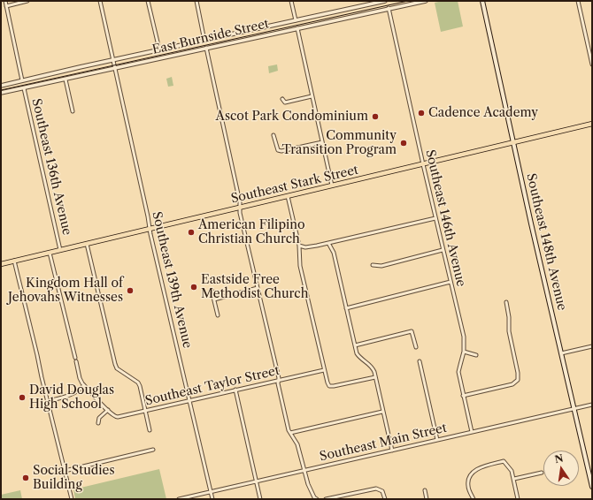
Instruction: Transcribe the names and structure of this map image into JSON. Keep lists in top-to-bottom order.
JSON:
{
  "streets": {
    "main road": ["Southeast Stark Street", "Southeast 148th Avenue"],
    "street": [
      "East Burnside Street",
      "Southeast 136th Avenue",
      "Southeast 146th Avenue",
      "Southeast 139th Avenue",
      "Southeast Taylor Street",
      "Southeast Main Street"
    ]
  },
  "crossings": [
    ["East Burnside Street", "Southeast 136th Avenue"],
    ["East Burnside Street", "Southeast 146th Avenue"],
    ["East Burnside Street", "Southeast 139th Avenue"],
    ["Southeast 136th Avenue", "Southeast Stark Street"],
    ["Southeast Stark Street", "Southeast 146th Avenue"],
    ["Southeast Stark Street", "Southeast 148th Avenue"],
    ["Southeast Stark Street", "Southeast 139th Avenue"],
    ["Southeast 146th Avenue", "Southeast Main Street"],
    ["Southeast 148th Avenue", "Southeast Main Street"],
    ["Southeast 139th Avenue", "Southeast Taylor Street"],
    ["Southeast 139th Avenue", "Southeast Main Street"]
  ],
  "places": [
    "Cadence Academy",
    "Ascot Park Condominium",
    "Community Transition Program",
    "American Filipino Christian Church",
    "Eastside Free Methodist Church",
    "Kingdom Hall of Jehovahs Witnesses",
    "David Douglas High School",
    "Social Studies Building"
  ],
  "north": "top"
}
